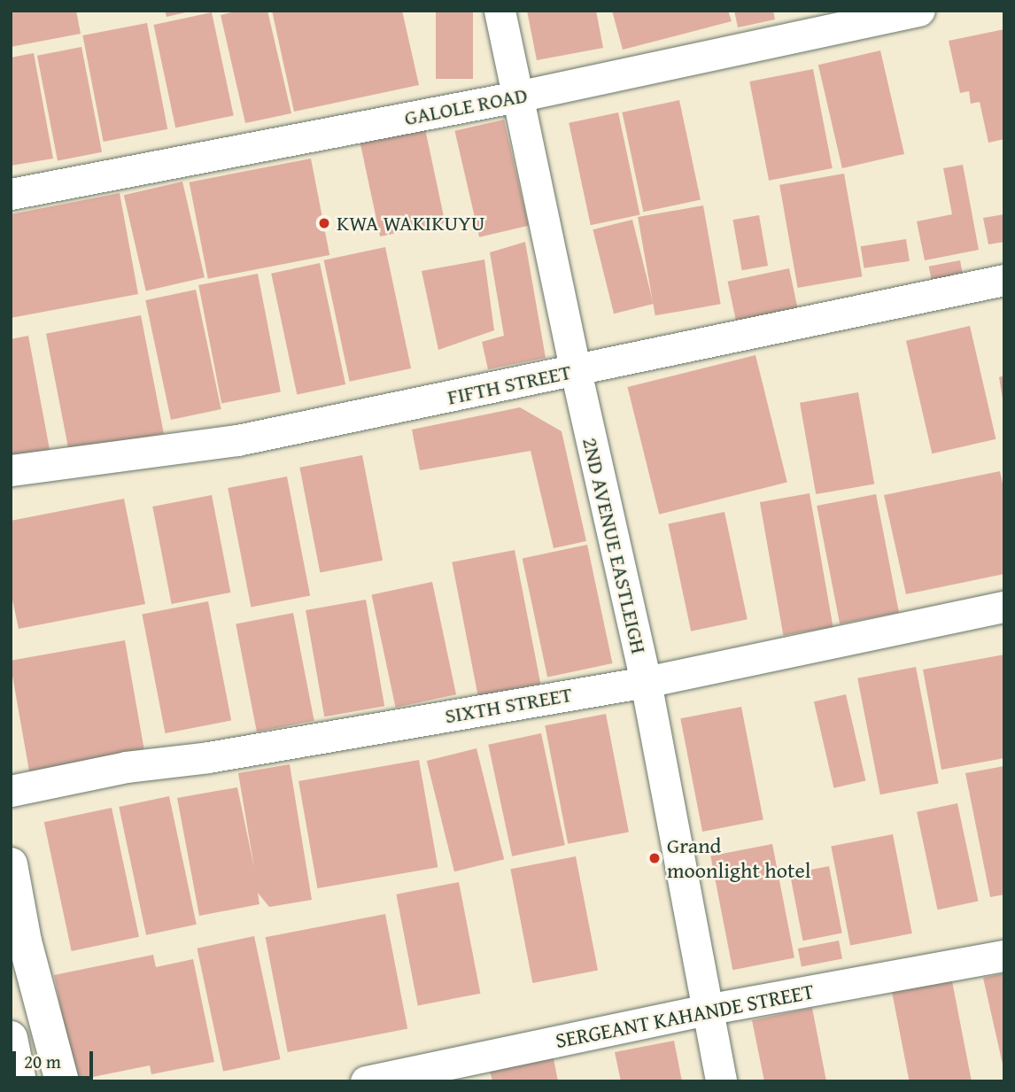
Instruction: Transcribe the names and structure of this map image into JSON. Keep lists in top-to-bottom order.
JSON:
{
  "streets": {
    "street": [
      "GALOLE ROAD",
      "FIFTH STREET",
      "2ND AVENUE EASTLEIGH",
      "SIXTH STREET",
      "SERGEANT KAHANDE STREET"
    ]
  },
  "crossings": [
    ["GALOLE ROAD", "2ND AVENUE EASTLEIGH"],
    ["FIFTH STREET", "2ND AVENUE EASTLEIGH"],
    ["2ND AVENUE EASTLEIGH", "SIXTH STREET"],
    ["2ND AVENUE EASTLEIGH", "SERGEANT KAHANDE STREET"]
  ],
  "places": ["KWA WAKIKUYU", "Grand moonlight hotel"],
  "scale_bar": "20 m"
}
